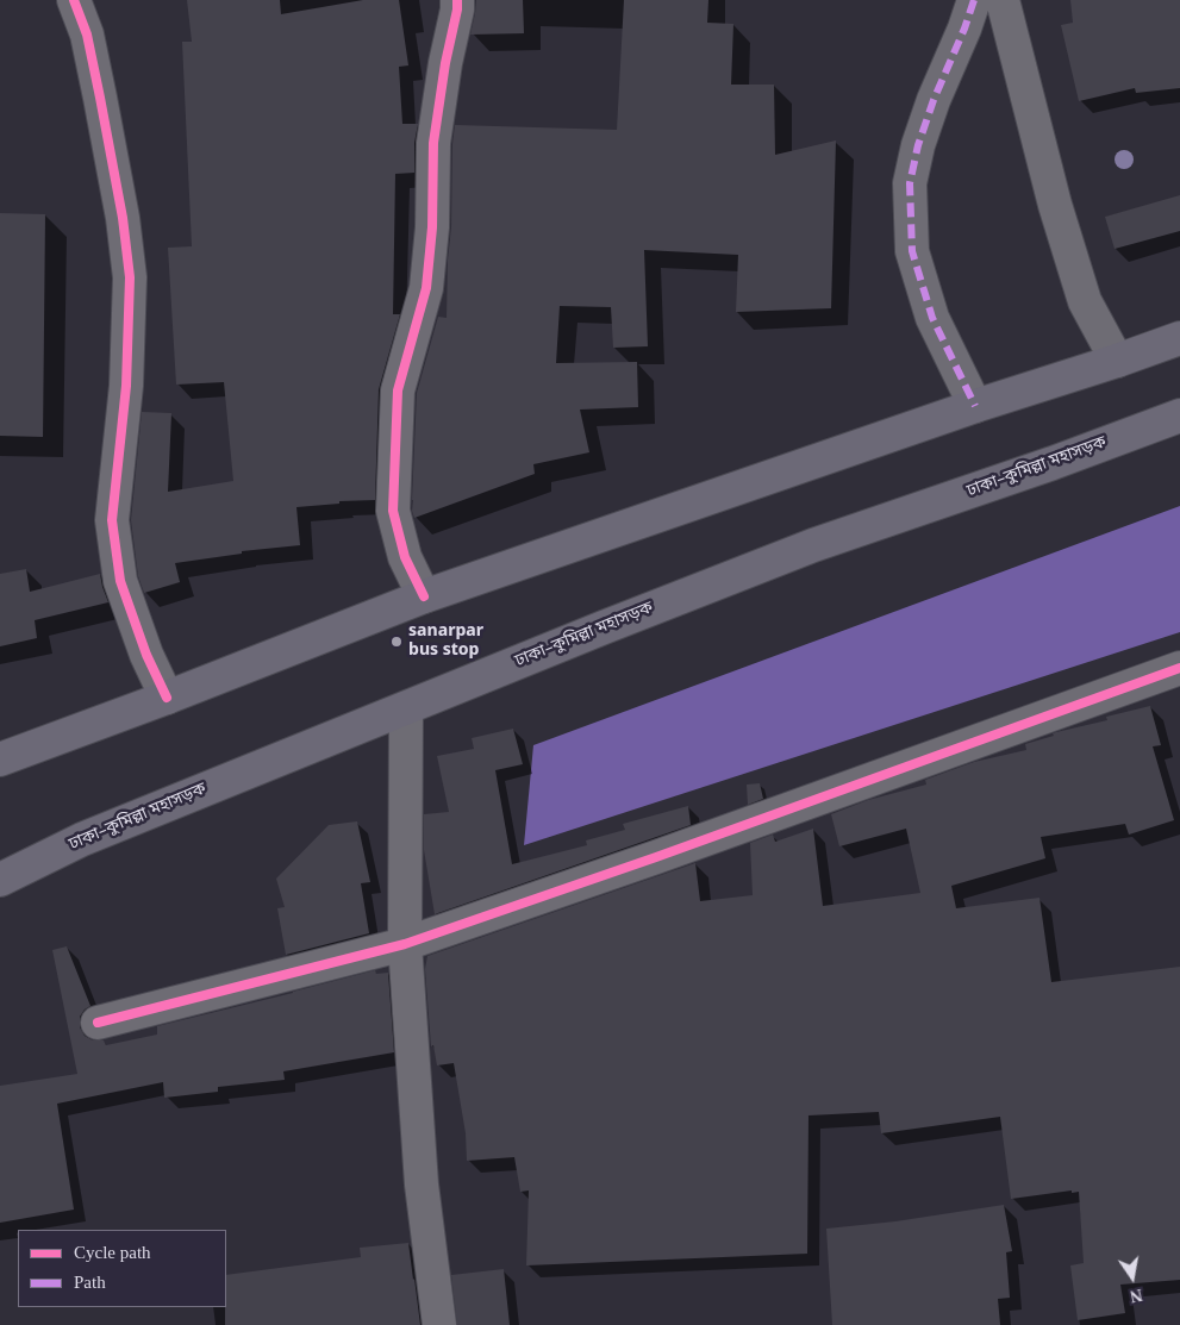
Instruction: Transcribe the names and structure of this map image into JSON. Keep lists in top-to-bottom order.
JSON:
{
  "streets": {
    "highway": ["ঢাকা–কুমিল্লা মহাসড়ক"]
  },
  "places": ["sanarpar bus stop"],
  "legend": ["Cycle path", "Path"],
  "north": "bottom"
}
